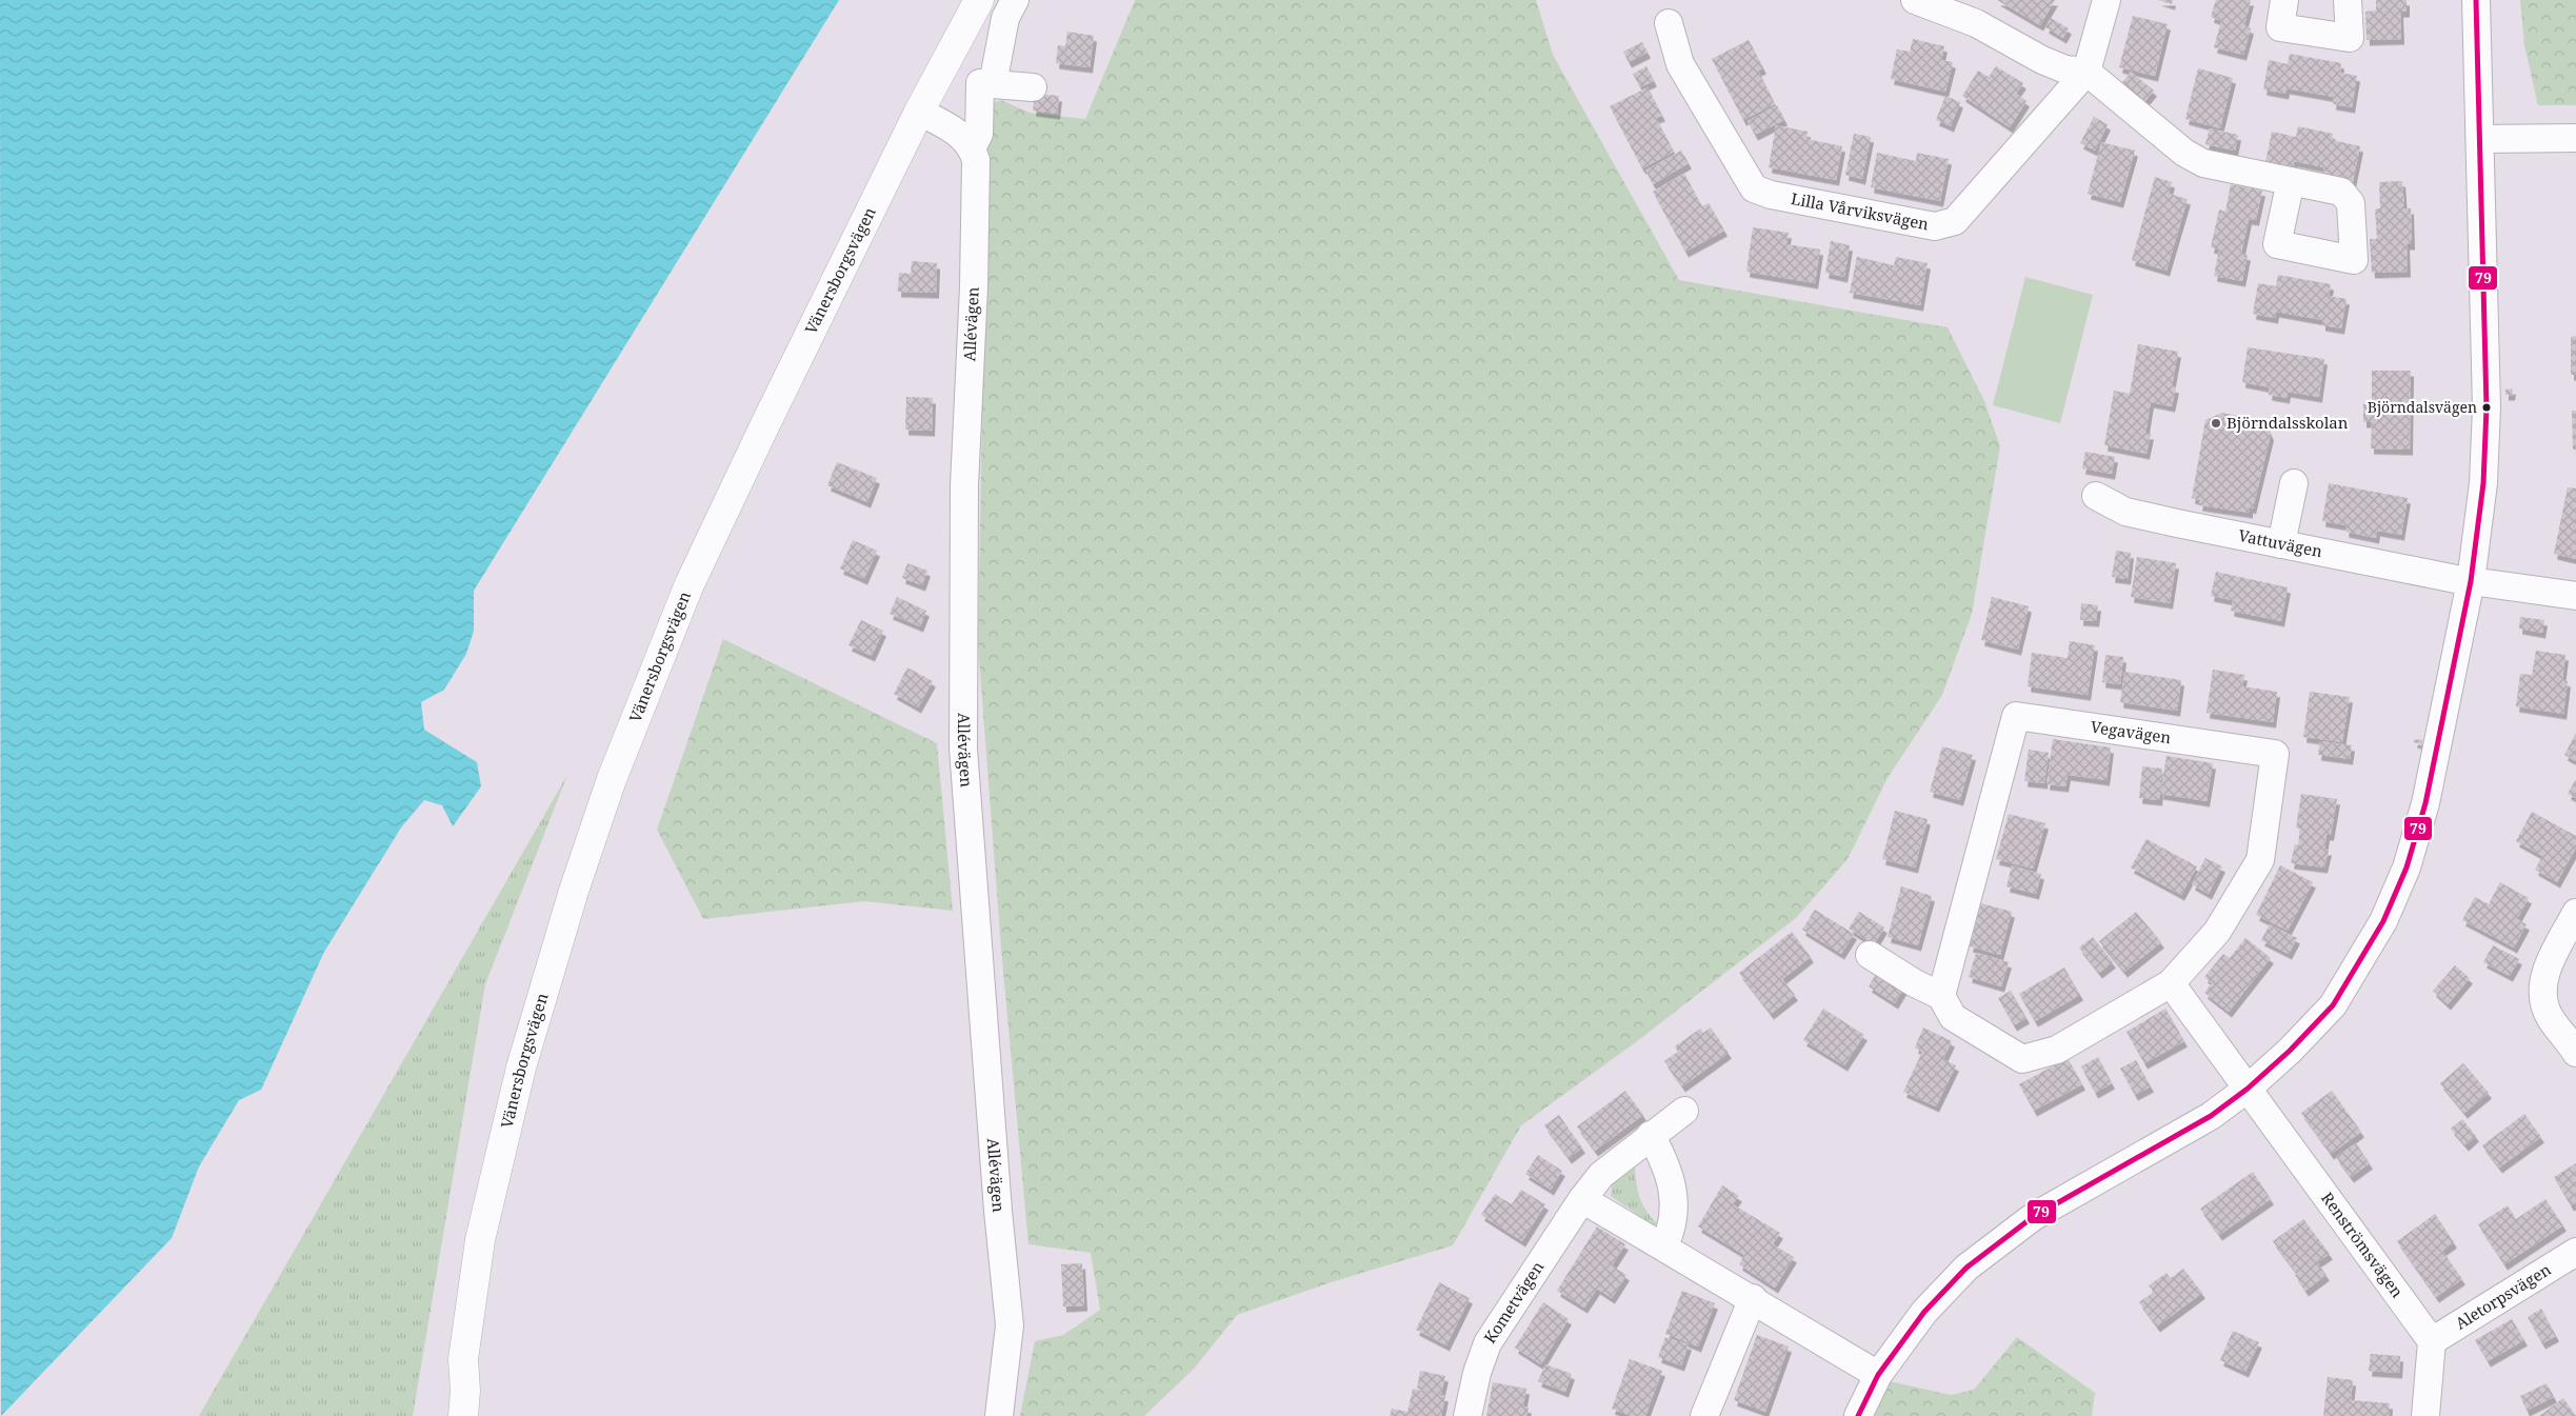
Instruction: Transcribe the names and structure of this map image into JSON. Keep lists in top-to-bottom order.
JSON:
{
  "streets": {
    "main road": ["Vänersborgsvägen"],
    "street": [
      "Lilla Vårviksvägen",
      "Allévägen",
      "Vattuvägen",
      "Vegavägen",
      "Renströmsvägen",
      "Aletorpsvägen",
      "Kometvägen"
    ]
  },
  "crossings": [
    ["Renströmsvägen", "Aletorpsvägen"]
  ],
  "places": ["Björndalsvägen", "Björndalsskolan"],
  "lines": ["transit line 79"]
}
